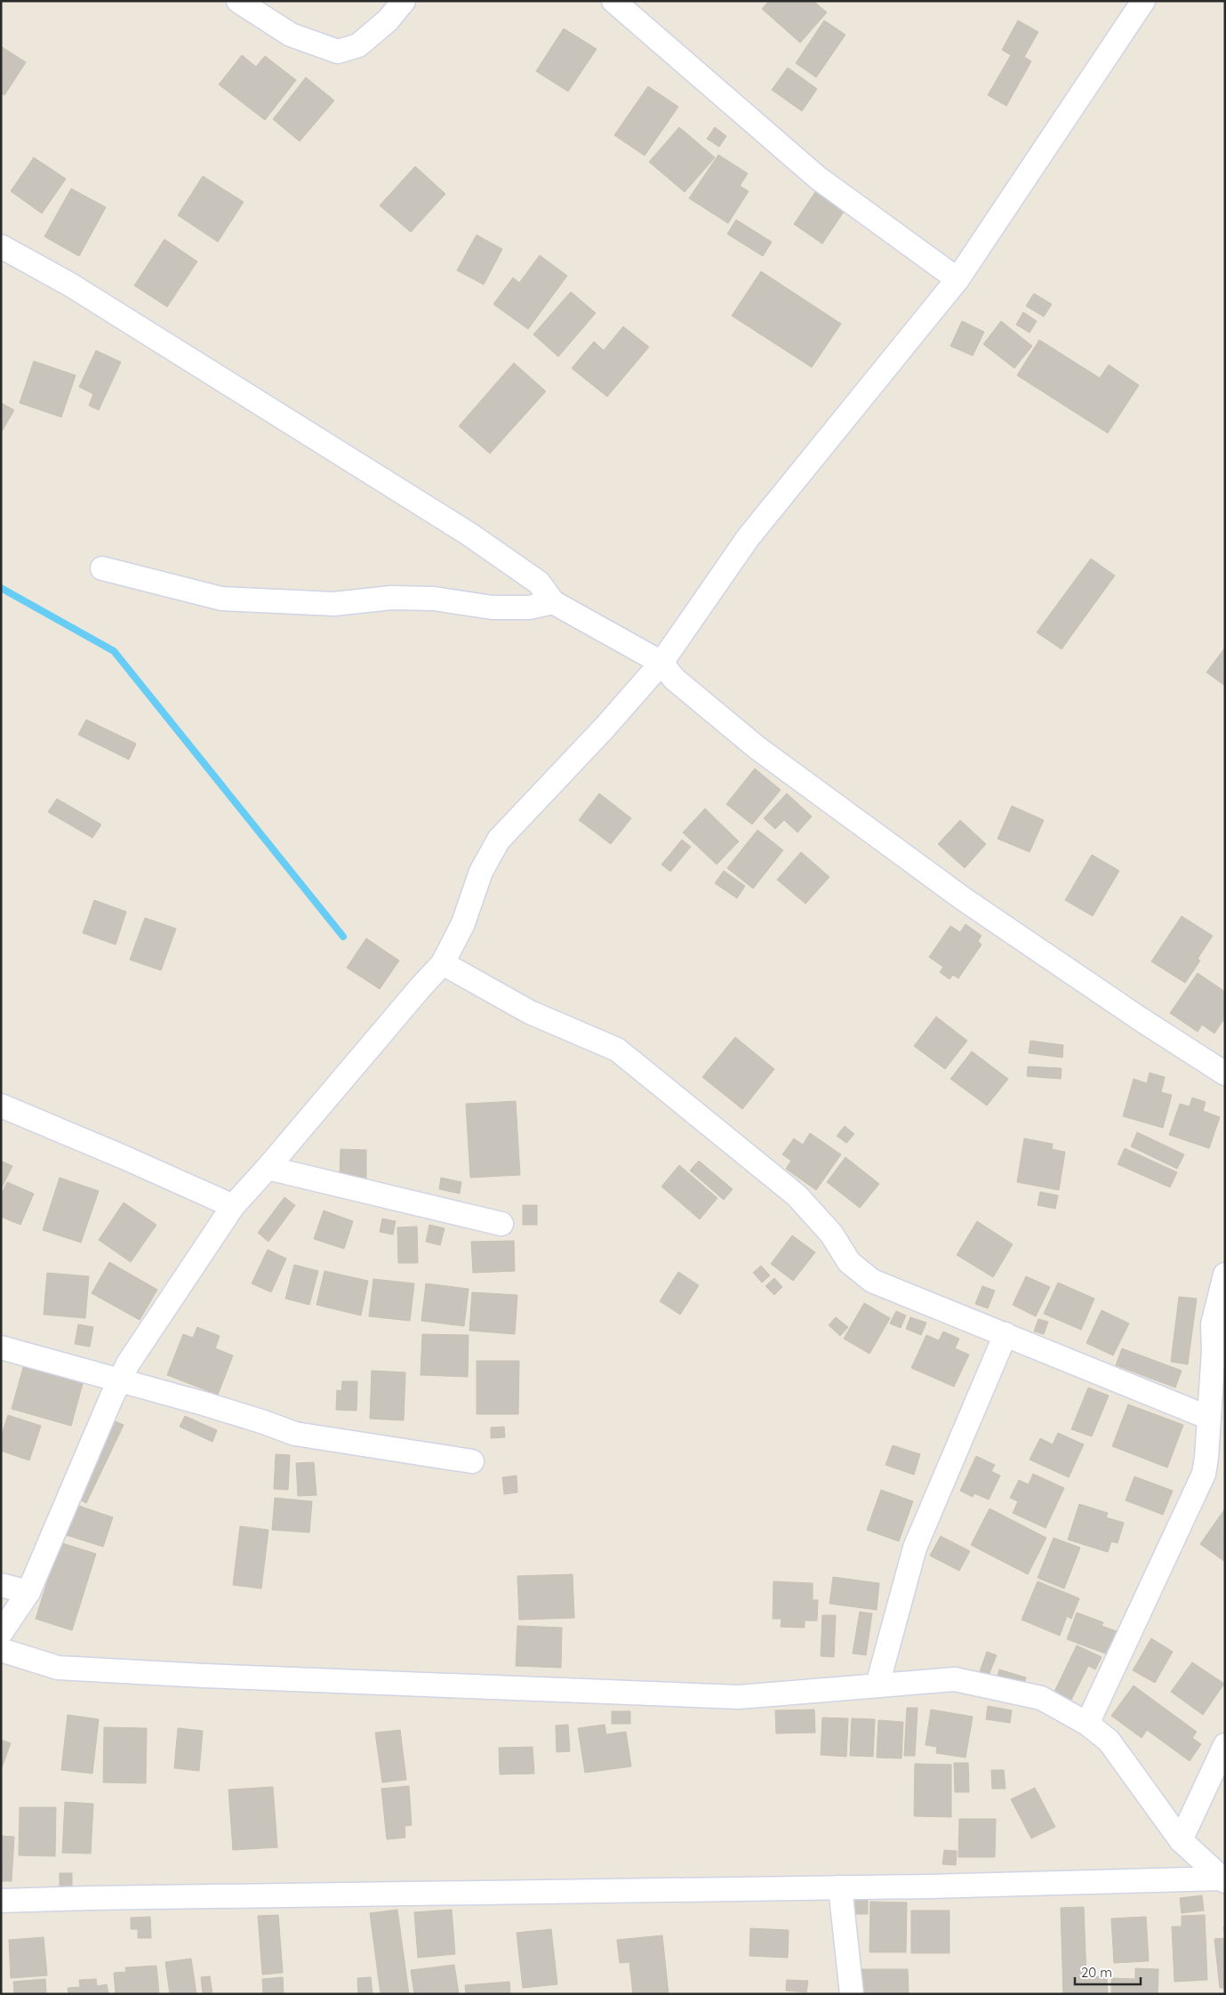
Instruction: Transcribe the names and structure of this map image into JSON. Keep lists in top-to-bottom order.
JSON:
{
  "scale_bar": "20 m"
}
